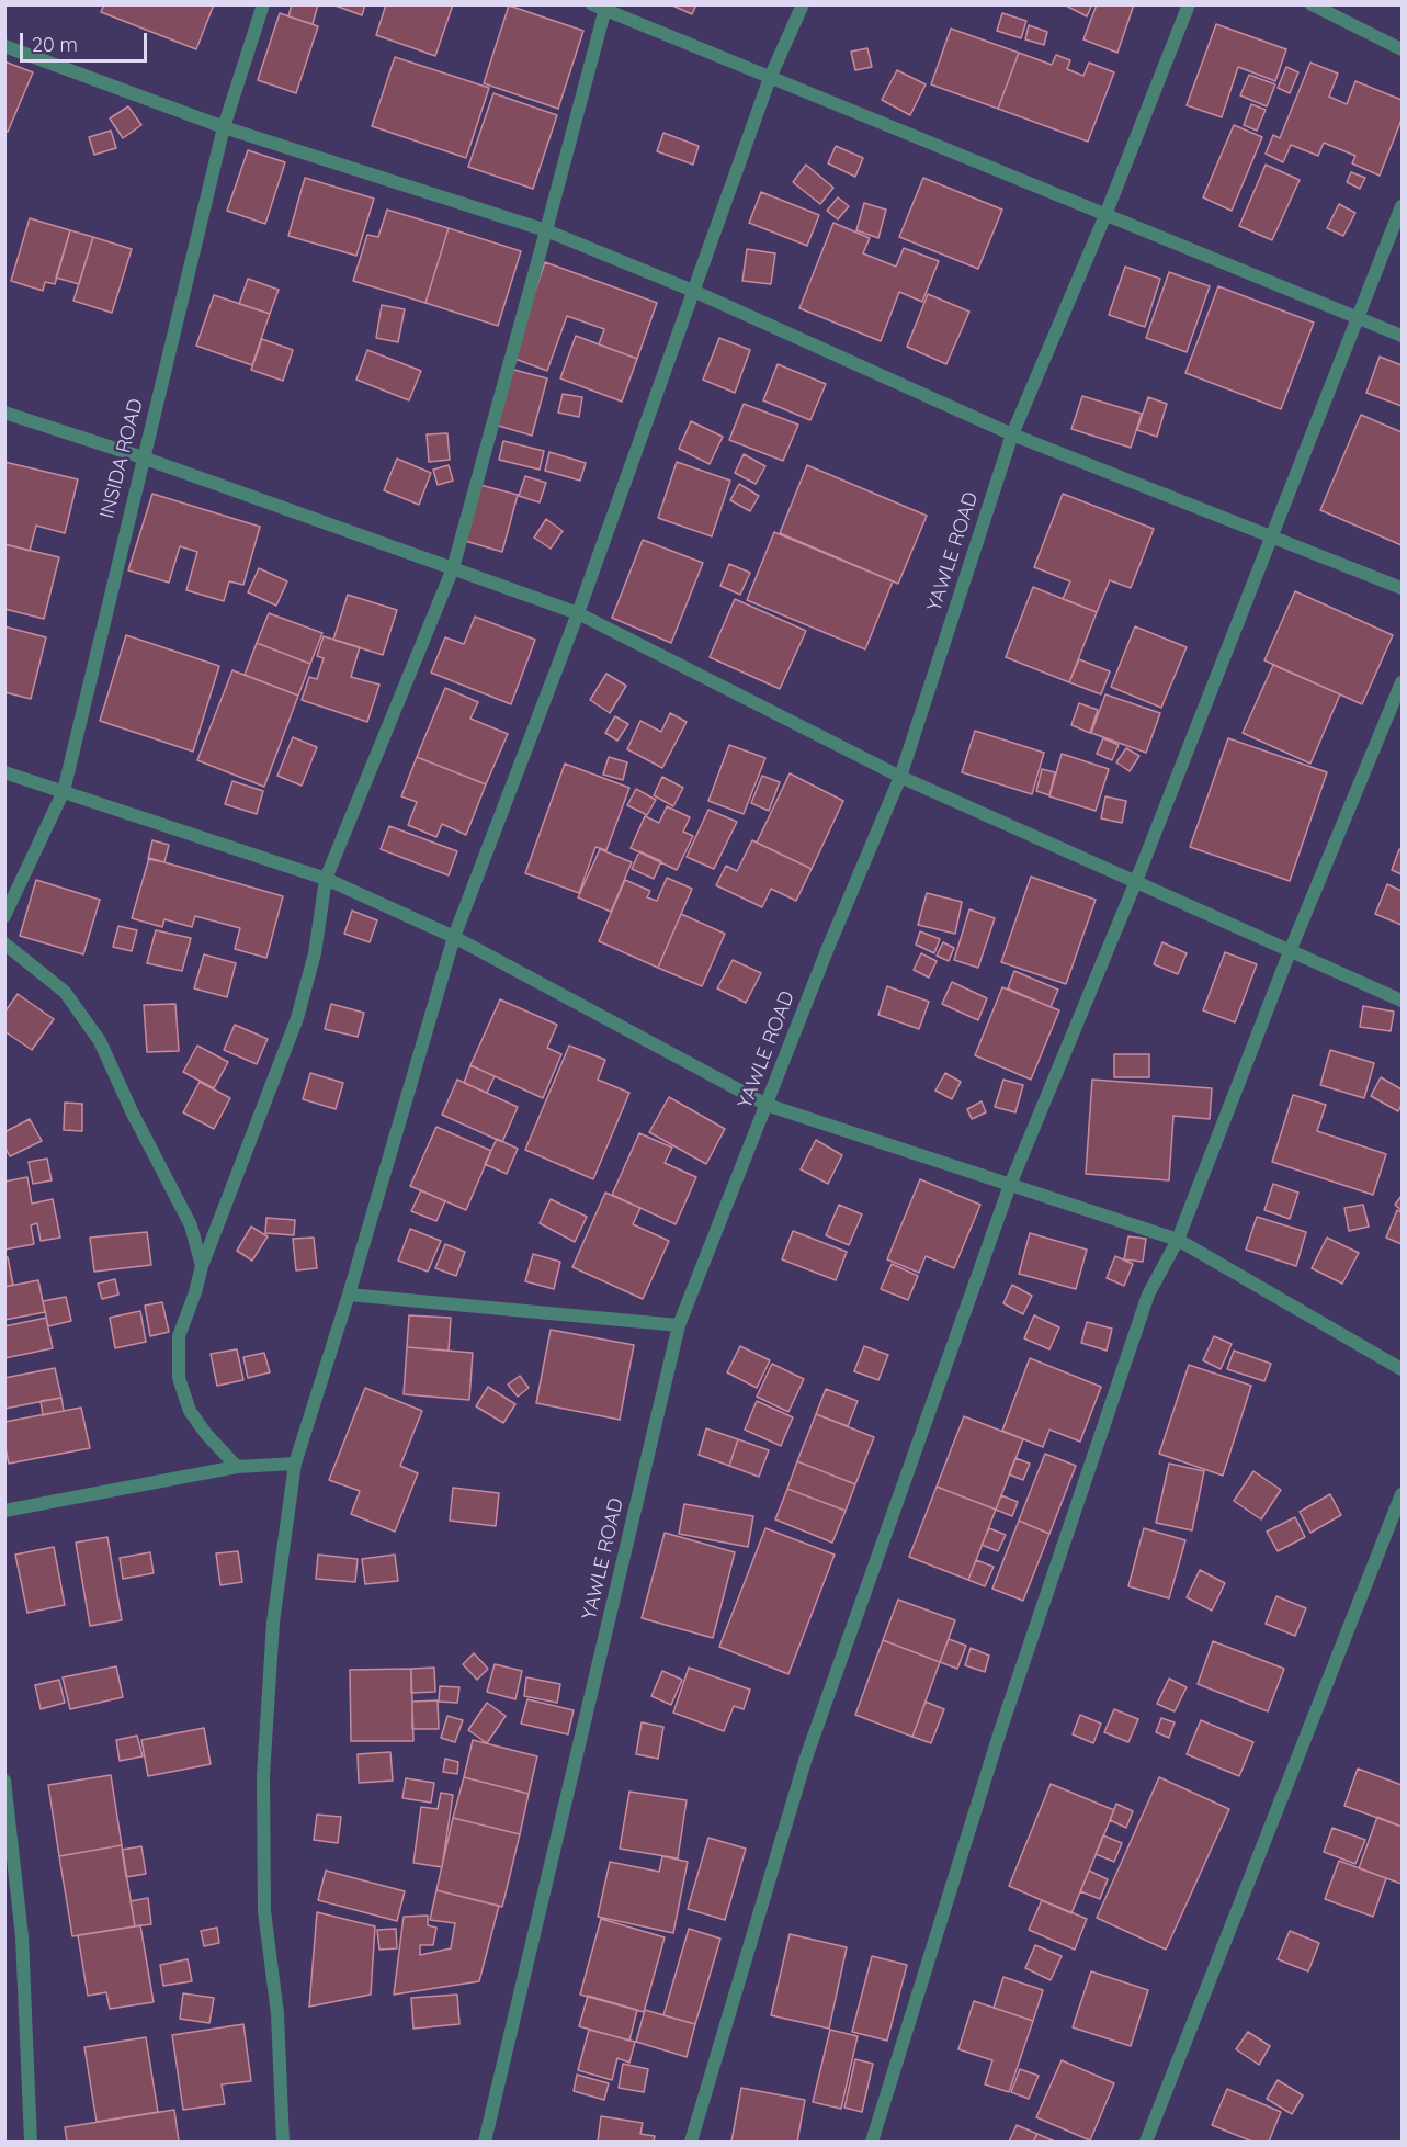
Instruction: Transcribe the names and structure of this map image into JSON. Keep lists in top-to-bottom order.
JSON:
{
  "streets": {
    "street": ["INSIDA ROAD", "YAWLE ROAD"]
  },
  "scale_bar": "20 m"
}
